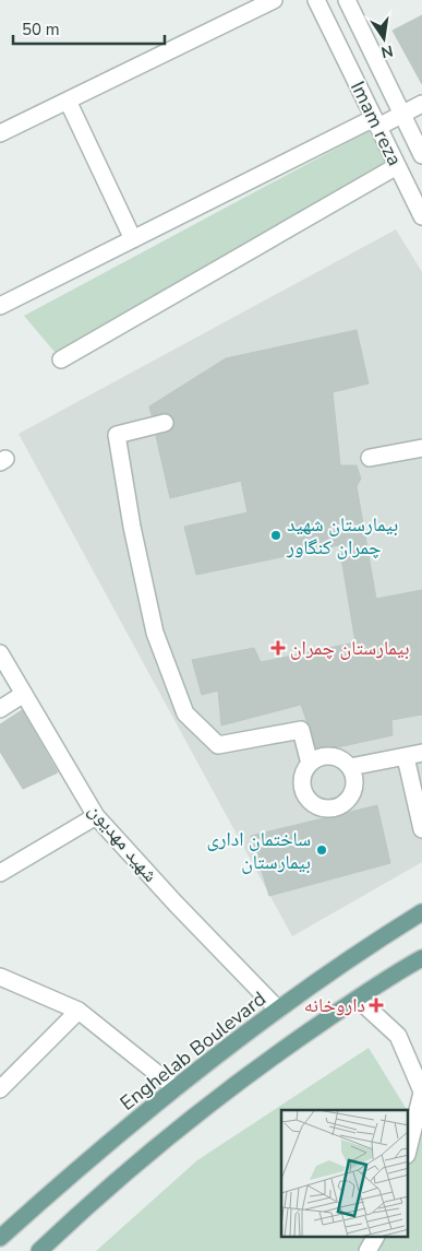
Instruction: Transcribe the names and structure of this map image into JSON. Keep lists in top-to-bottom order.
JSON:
{
  "streets": {
    "main road": ["Enghelab Boulevard"],
    "street": ["Imam reza", "شهید مهدیون"]
  },
  "crossings": [
    ["شهید مهدیون", "Enghelab Boulevard"]
  ],
  "places": {
    "other": ["بیمارستان شهید چمران کنگاور", "ساختمان اداری بیمارستان"],
    "health": ["بیمارستان چمران", "داروخانه"]
  },
  "scale_bar": "50 m",
  "north": "bottom"
}
